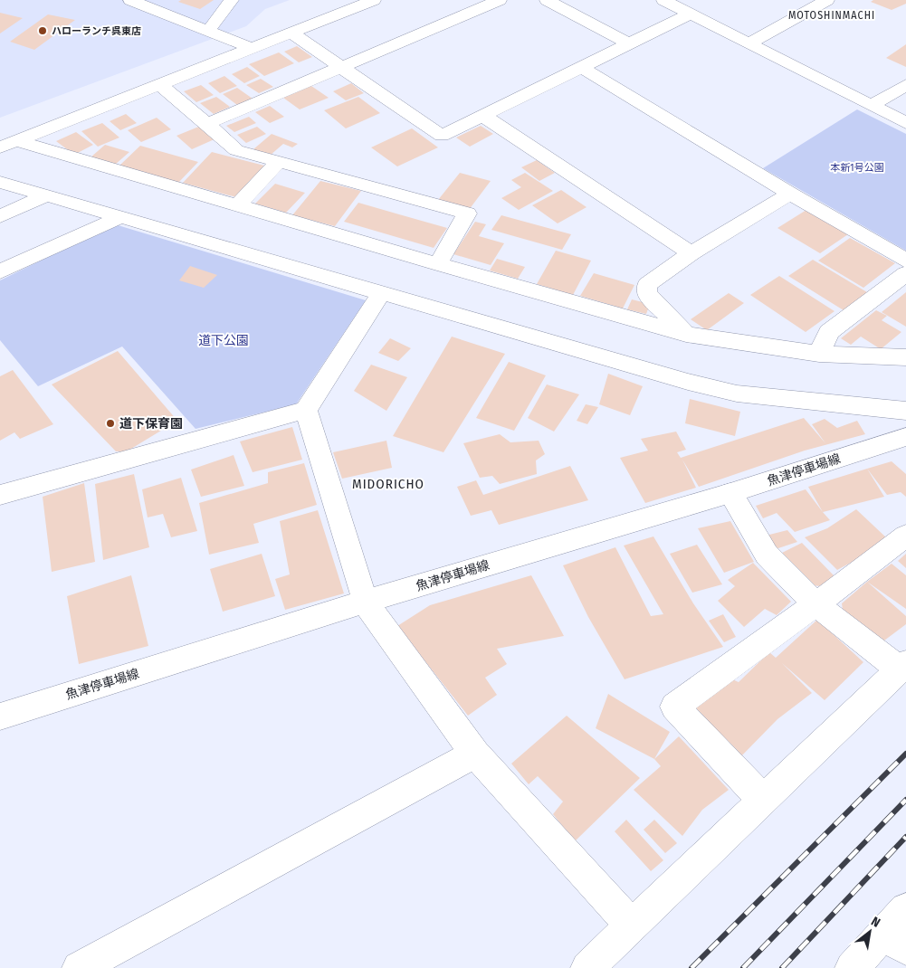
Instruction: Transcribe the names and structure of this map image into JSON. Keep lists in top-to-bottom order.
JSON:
{
  "streets": {
    "street": ["魚津停車場線"]
  },
  "districts": ["MOTOSHINMACHI", "MIDORICHO"],
  "parks": ["本新1号公園", "道下公園"],
  "places": ["ハローランチ呉東店", "道下保育園"],
  "north": "top right"
}
